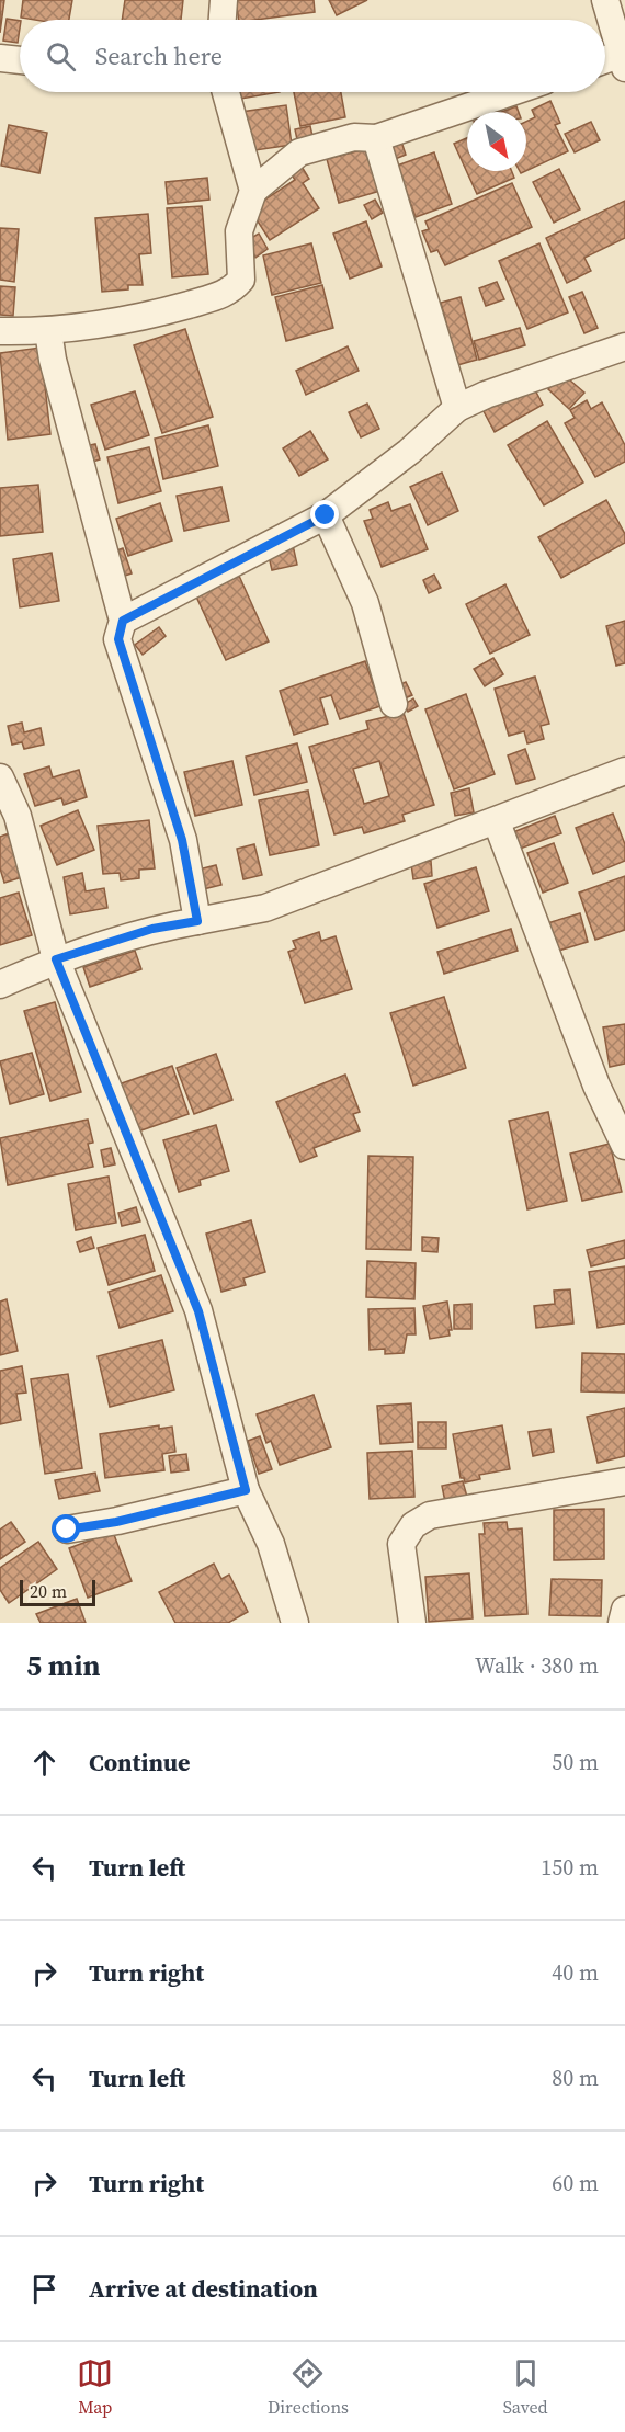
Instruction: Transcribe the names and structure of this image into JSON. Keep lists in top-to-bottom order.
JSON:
{
  "scale_bar": "20 m",
  "north": "bottom right",
  "page": {
    "search": "Search here",
    "scale": "20 m",
    "heading": ["5 min", "Walk · 380 m"],
    "list": [
      ["Continue", "50 m"],
      ["Turn left", "150 m"],
      ["Turn right", "40 m"],
      ["Turn left", "80 m"],
      ["Turn right", "60 m"],
      "Arrive at destination"
    ],
    "nav": ["Map", "Directions", "Saved"]
  }
}
